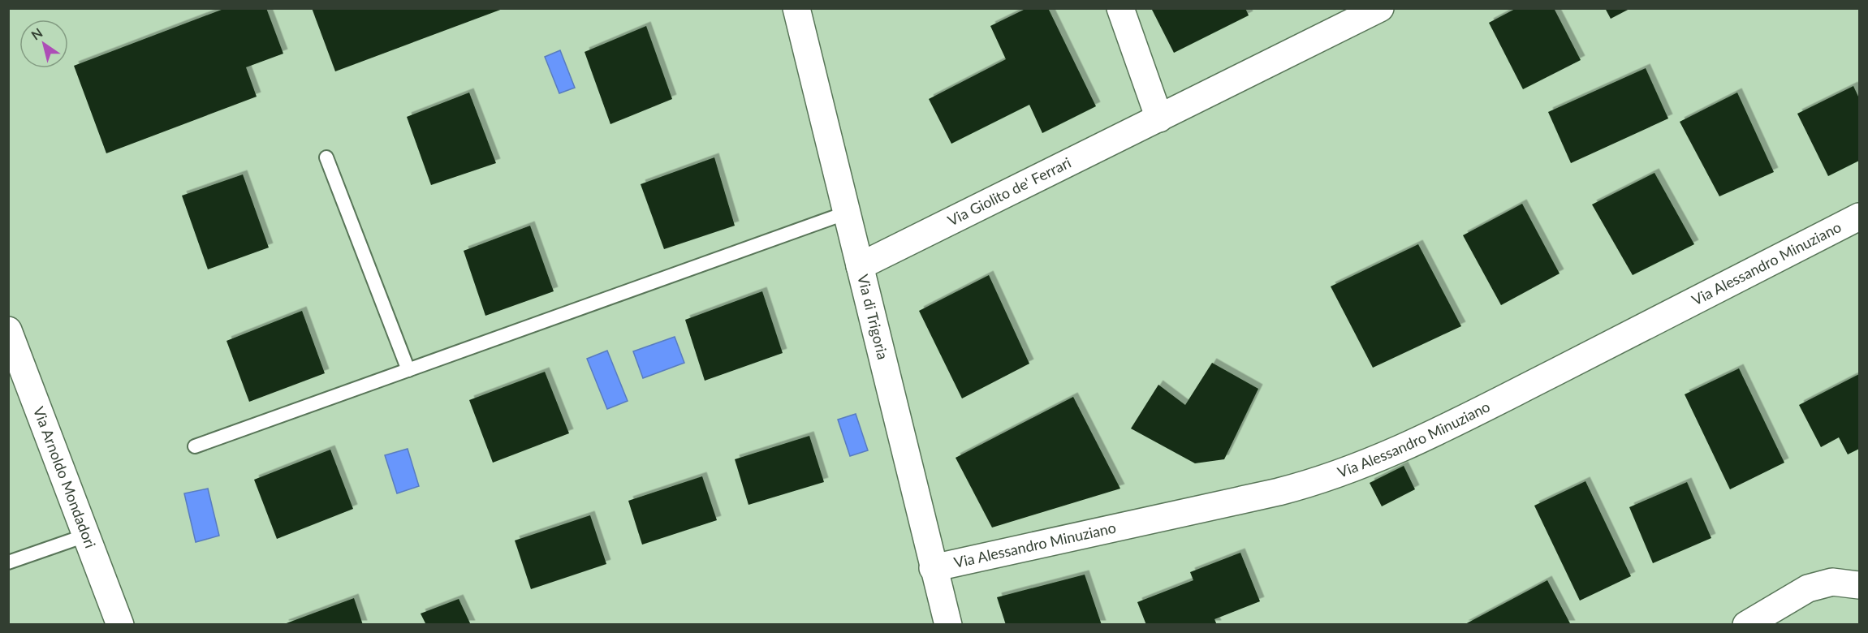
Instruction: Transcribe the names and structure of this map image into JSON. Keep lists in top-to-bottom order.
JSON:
{
  "streets": {
    "street": [
      "Via Giolito de' Ferrari",
      "Via Alessandro Minuziano",
      "Via di Trigoria",
      "Via Arnoldo Mondadori"
    ]
  },
  "crossings": [
    ["Via Giolito de' Ferrari", "Via di Trigoria"],
    ["Via Alessandro Minuziano", "Via di Trigoria"]
  ],
  "north": "top left"
}
